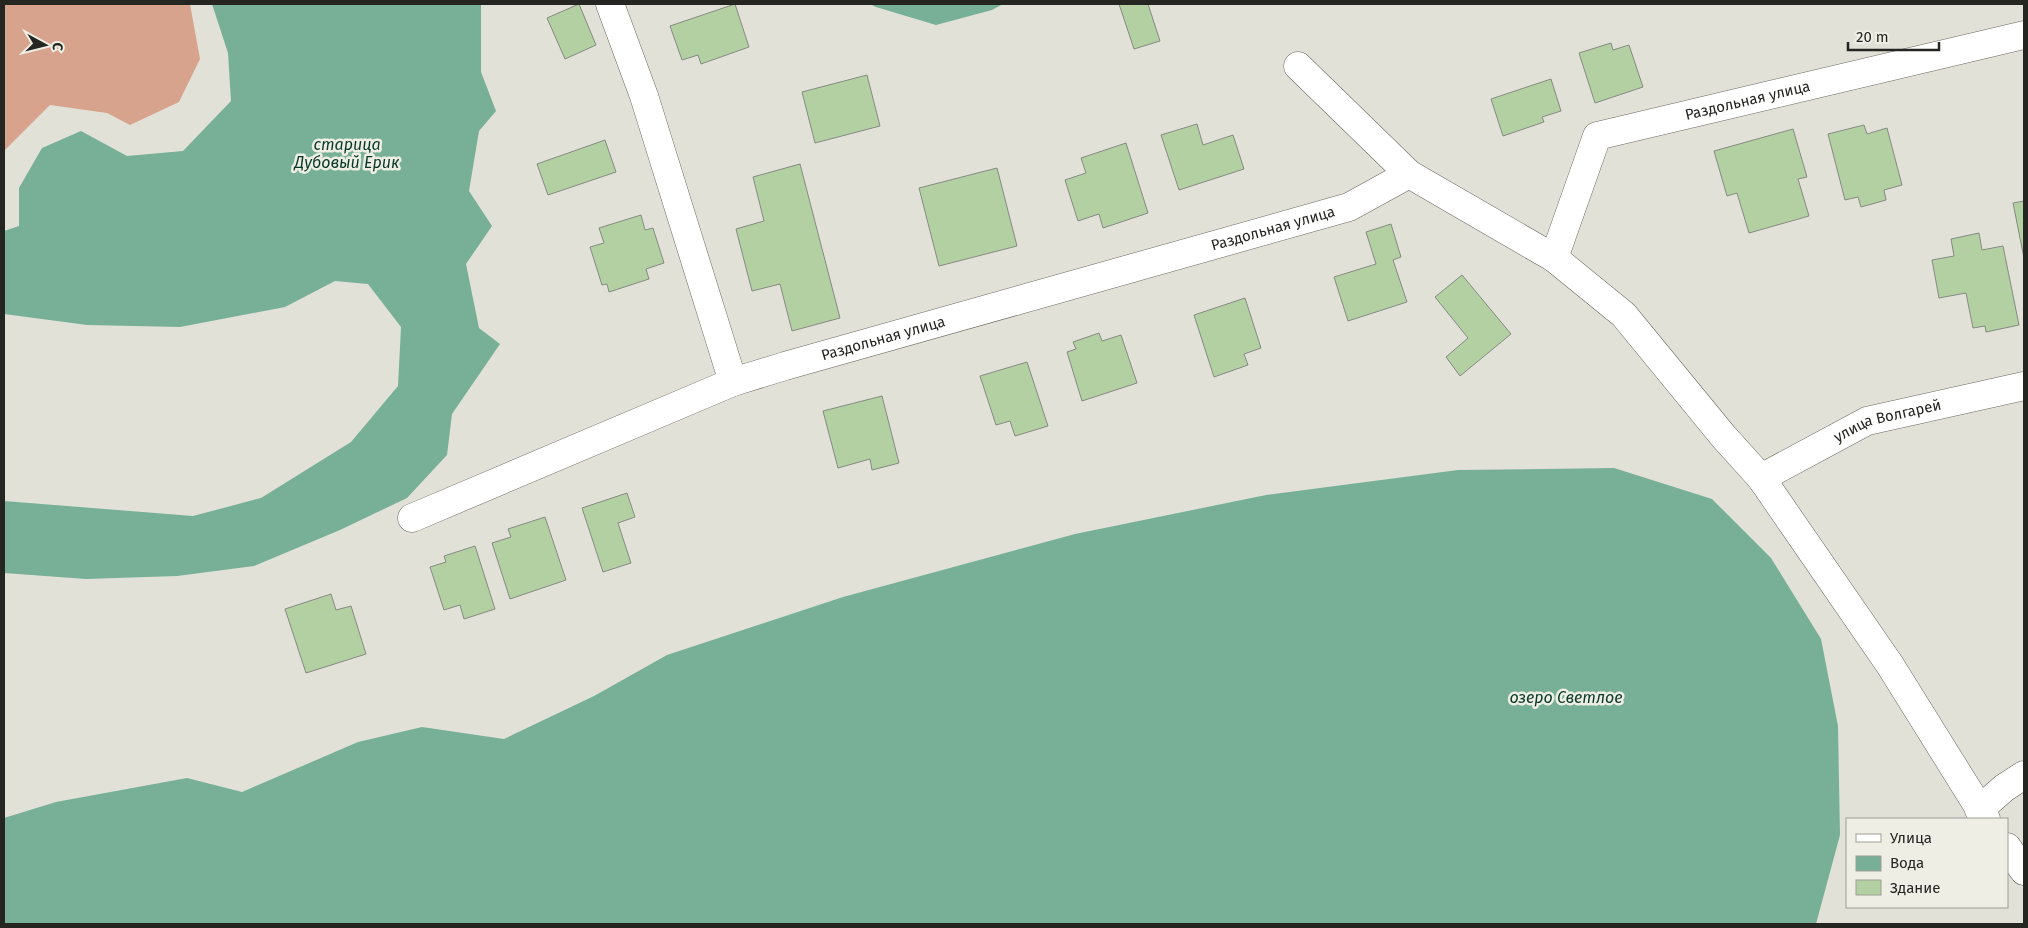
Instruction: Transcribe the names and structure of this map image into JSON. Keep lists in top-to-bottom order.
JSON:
{
  "streets": {
    "street": ["Раздольная улица", "улица Волгарей"]
  },
  "water": ["старица Дубовый Ерик", "озеро Светлое"],
  "legend": ["Улица", "Вода", "Здание"],
  "scale_bar": "20 m",
  "north": "right"
}
